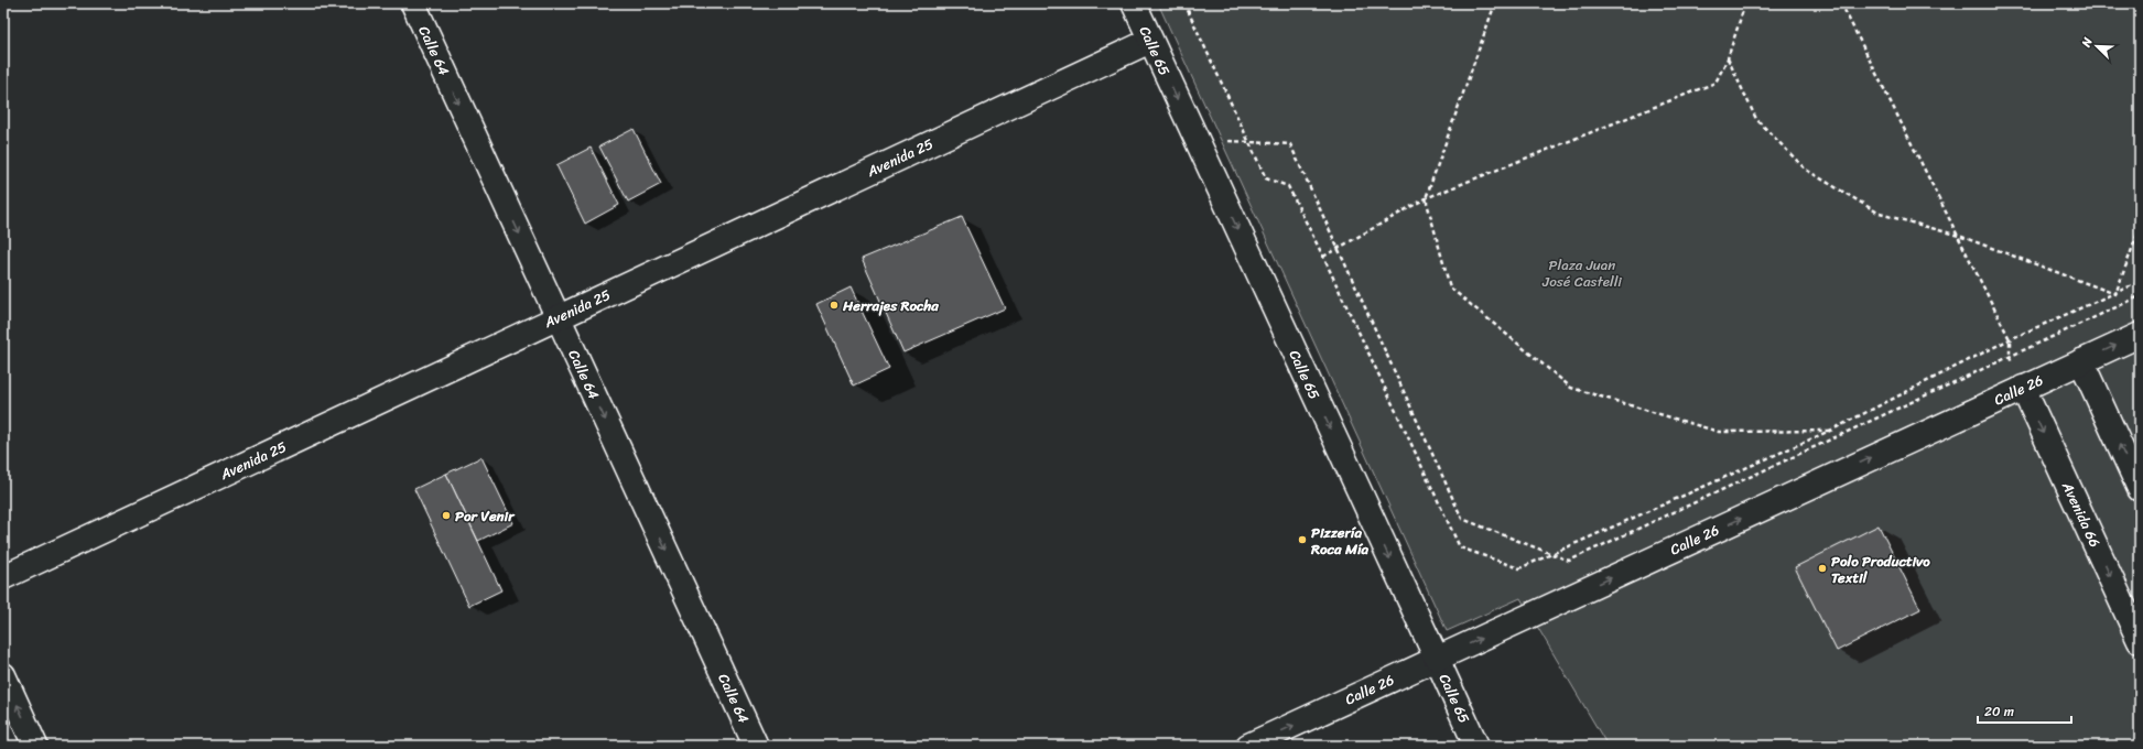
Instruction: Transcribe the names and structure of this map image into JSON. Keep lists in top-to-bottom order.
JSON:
{
  "streets": {
    "street": [
      "Calle 64",
      "Calle 65",
      "Avenida 25",
      "Calle 26",
      "Avenida 66"
    ]
  },
  "crossings": [
    ["Calle 64", "Avenida 25"],
    ["Calle 65", "Avenida 25"],
    ["Calle 65", "Calle 26"],
    ["Calle 26", "Avenida 66"]
  ],
  "one_way": ["Calle 64", "Calle 65", "Calle 26"],
  "parks": ["Plaza Juan José Castelli"],
  "places": [
    "Herrajes Rocha",
    "Por Venir",
    "Pizzería Roca Mía",
    "Polo Productivo Textil"
  ],
  "scale_bar": "20 m",
  "north": "top left"
}
